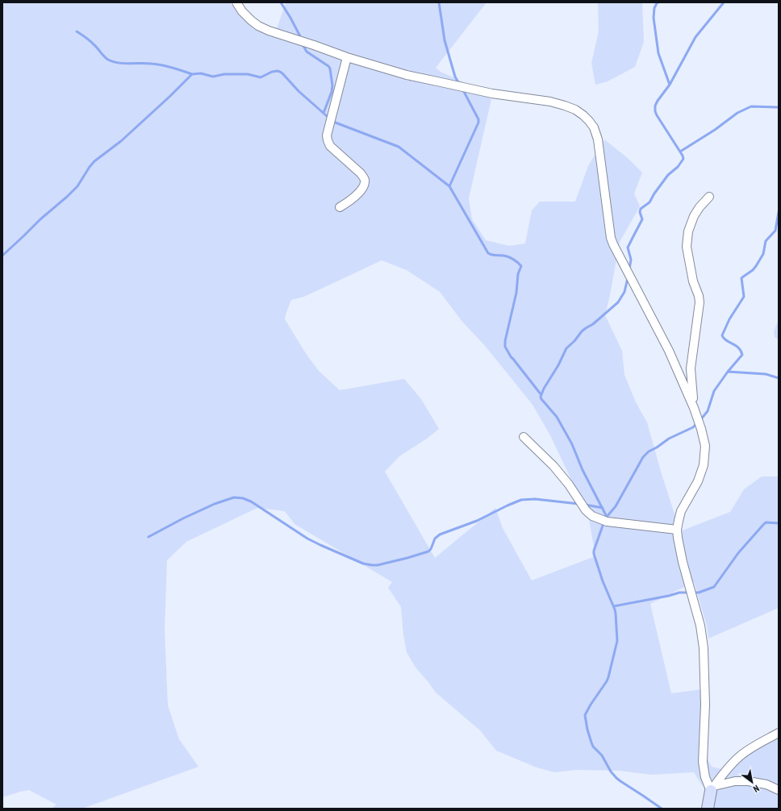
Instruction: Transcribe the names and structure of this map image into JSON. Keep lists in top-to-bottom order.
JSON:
{
  "north": "bottom right"
}
